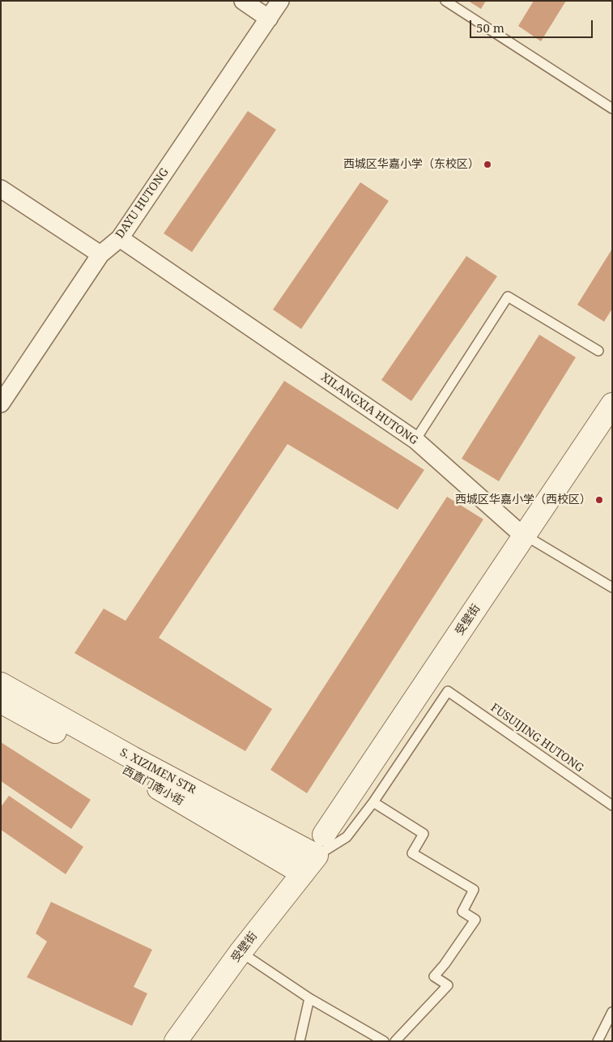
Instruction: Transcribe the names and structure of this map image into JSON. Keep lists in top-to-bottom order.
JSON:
{
  "streets": {
    "street": [
      "DAYU HUTONG",
      "XILANGXIA HUTONG",
      "受壁街",
      "S. XIZIMEN STR",
      "西直门南小街"
    ],
    "lane": ["FUSUIJING HUTONG"]
  },
  "crossings": [
    ["DAYU HUTONG", "XILANGXIA HUTONG"],
    ["受壁街", "S. XIZIMEN STR"],
    ["受壁街", "西直门南小街"]
  ],
  "places": ["西城区华嘉小学（东校区）", "西城区华嘉小学（西校区）"],
  "scale_bar": "50 m"
}
